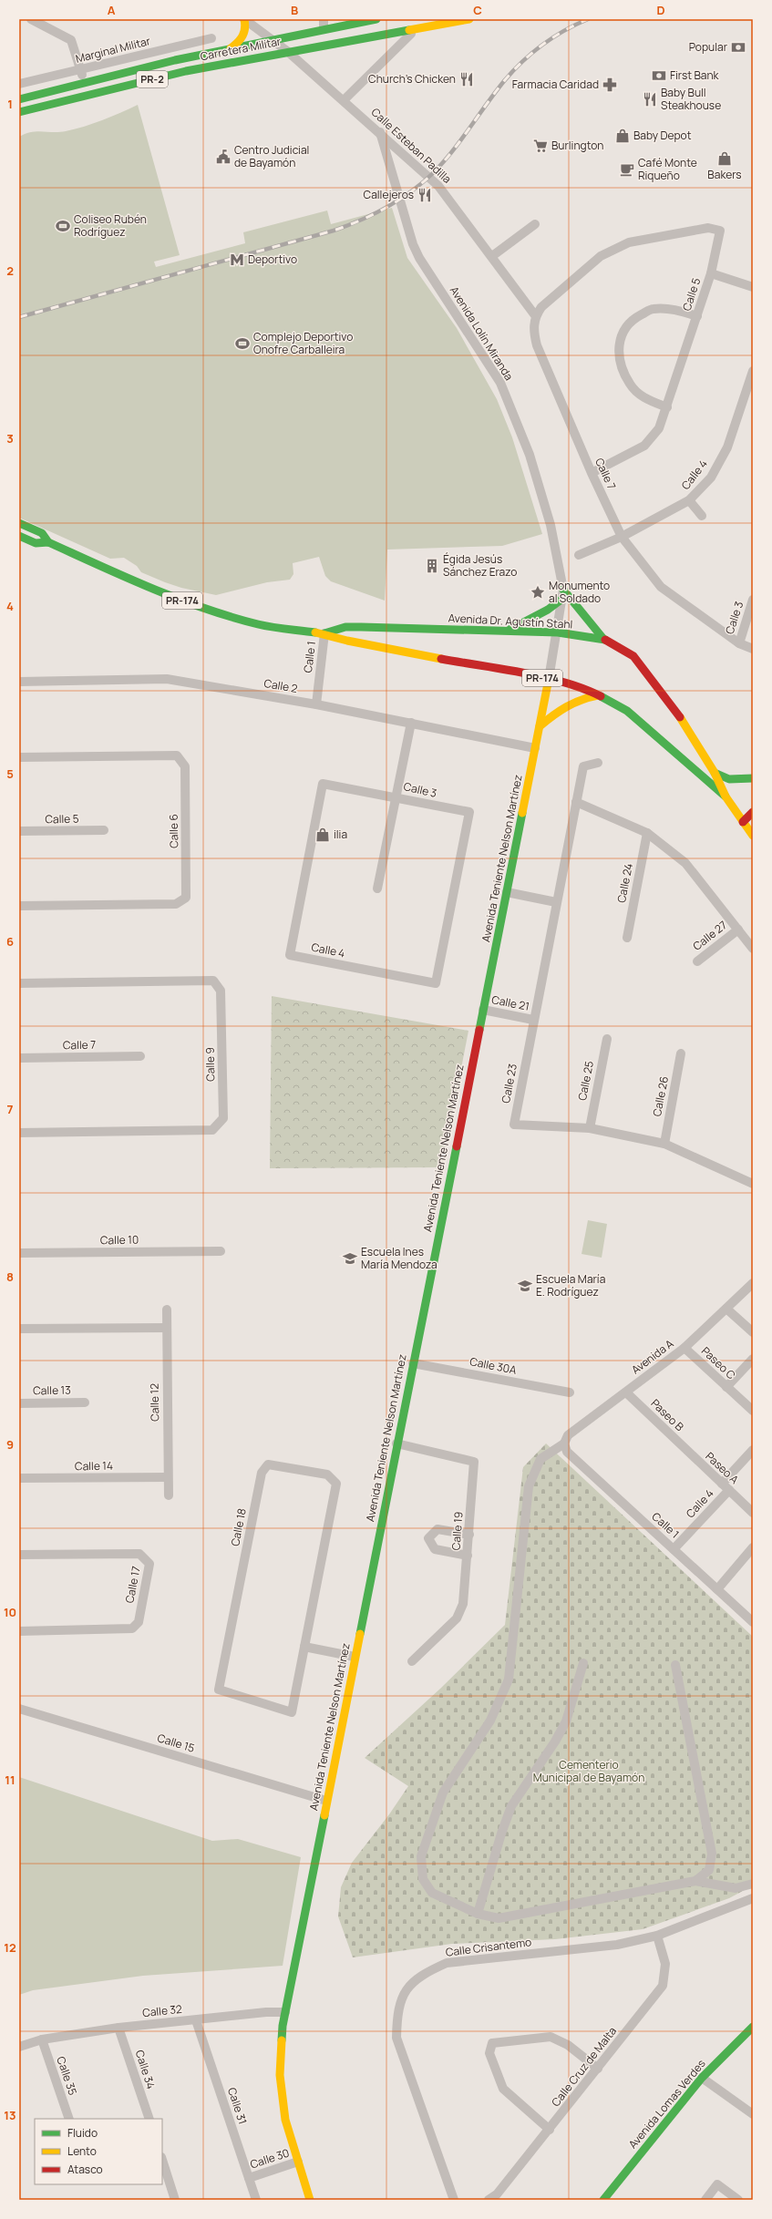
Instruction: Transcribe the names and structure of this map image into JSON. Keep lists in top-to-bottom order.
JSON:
{
  "streets": {
    "main road": [
      "Carretera Militar",
      "PR-2",
      "PR-174",
      "Avenida Dr. Agustín Stahl",
      "Avenida Teniente Nelson Martínez",
      "Avenida Lomas Verdes"
    ],
    "street": [
      "Marginal Militar",
      "Calle Esteban Padilla",
      "Calle 5",
      "Avenida Lolín Miranda",
      "Calle 7",
      "Calle 4",
      "Calle 3",
      "Calle 1",
      "Calle 2",
      "Calle 6",
      "Calle 24",
      "Calle 27",
      "Calle 21",
      "Calle 9",
      "Calle 25",
      "Calle 23",
      "Calle 26",
      "Calle 10",
      "Avenida A",
      "Paseo C",
      "Calle 30A",
      "Calle 13",
      "Calle 12",
      "Paseo B",
      "Calle 14",
      "Paseo A",
      "Calle 18",
      "Calle 19",
      "Calle 17",
      "Calle 15",
      "Calle Crisantemo",
      "Calle 32",
      "Calle Cruz de Malta",
      "Calle 34",
      "Calle 35",
      "Calle 31",
      "Calle 30"
    ]
  },
  "crossings": [
    ["Carretera Militar", "Calle Esteban Padilla"],
    ["Calle Esteban Padilla", "Calle 5"],
    ["Calle Esteban Padilla", "Avenida Lolín Miranda"],
    ["Calle Esteban Padilla", "Calle 7"],
    ["Calle 5", "Calle 7"],
    ["Avenida Lolín Miranda", "Avenida Dr. Agustín Stahl"],
    ["Avenida Lolín Miranda", "Avenida Teniente Nelson Martínez"],
    ["Calle 7", "Calle 4"],
    ["Calle 7", "Calle 3"],
    ["Calle 4", "Calle 3"],
    ["Calle 4", "Calle 1"],
    ["Calle 4", "Paseo A"],
    ["Calle 3", "Calle 2"],
    ["Avenida Dr. Agustín Stahl", "Calle 1"],
    ["Avenida Dr. Agustín Stahl", "Avenida Teniente Nelson Martínez"],
    ["Calle 1", "Calle 2"],
    ["Calle 1", "Avenida A"],
    ["Calle 2", "Avenida Teniente Nelson Martínez"],
    ["Avenida Teniente Nelson Martínez", "Calle 21"],
    ["Avenida Teniente Nelson Martínez", "Calle 30A"],
    ["Avenida Teniente Nelson Martínez", "Calle 19"],
    ["Avenida Teniente Nelson Martínez", "Calle 15"],
    ["Avenida Teniente Nelson Martínez", "Calle 32"],
    ["Avenida Teniente Nelson Martínez", "Calle 30"],
    ["Calle 21", "Calle 23"],
    ["Calle 25", "Calle 23"],
    ["Calle 23", "Calle 26"],
    ["Avenida A", "Paseo C"],
    ["Avenida A", "Paseo B"],
    ["Calle 12", "Calle 14"],
    ["Paseo B", "Paseo A"],
    ["Calle Crisantemo", "Calle Cruz de Malta"],
    ["Calle 32", "Calle 34"],
    ["Calle 32", "Calle 35"],
    ["Calle 32", "Calle 31"],
    ["Calle 31", "Calle 30"]
  ],
  "parks": ["Cementerio Municipal de Bayamón"],
  "places": {
    "bank": ["Popular", "First Bank"],
    "restaurant": ["Church's Chicken", "Baby Bull Steakhouse", "Callejeros"],
    "pharmacy": ["Farmacia Caridad"],
    "shop": ["Baby Depot", "Bakers", "ilia"],
    "supermarket": ["Burlington"],
    "public building": ["Centro Judicial de Bayamón"],
    "cafe": ["Café Monte Riqueño"],
    "sports": ["Coliseo Rubén Rodríguez", "Complejo Deportivo Onofre Carballeira"],
    "metro station": ["Deportivo"],
    "building": ["Égida Jesús Sánchez Erazo"],
    "place": ["Monumento al Soldado"],
    "school or university": ["Escuela Ines María Mendoza", "Escuela María E. Rodríguez"]
  },
  "legend": ["Fluido", "Lento", "Atasco"],
  "grid": {
    "columns": [
      "A",
      "B",
      "C",
      "D"
    ],
    "rows": [
      "1",
      "2",
      "3",
      "4",
      "5",
      "6",
      "7",
      "8",
      "9",
      "10",
      "11",
      "12",
      "13"
    ]
  }
}
